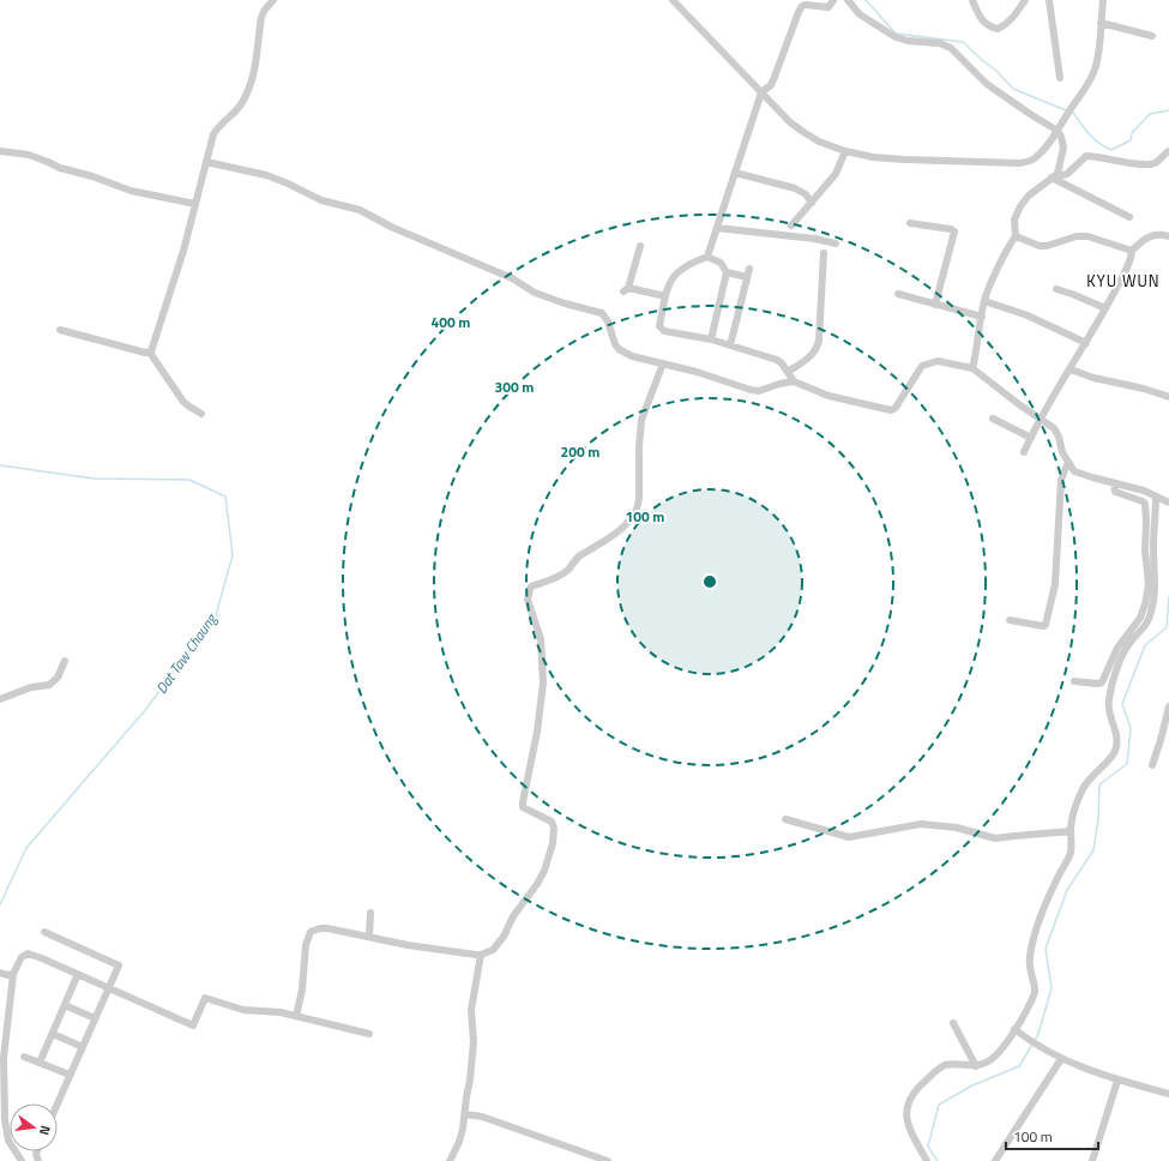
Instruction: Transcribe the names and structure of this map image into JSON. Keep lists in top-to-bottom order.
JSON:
{
  "districts": ["KYU WUN"],
  "water": ["Dat Taw Chaung"],
  "scale_bar": "100 m",
  "north": "right",
  "rings": [
    "400 m",
    "300 m",
    "200 m",
    "100 m"
  ]
}
